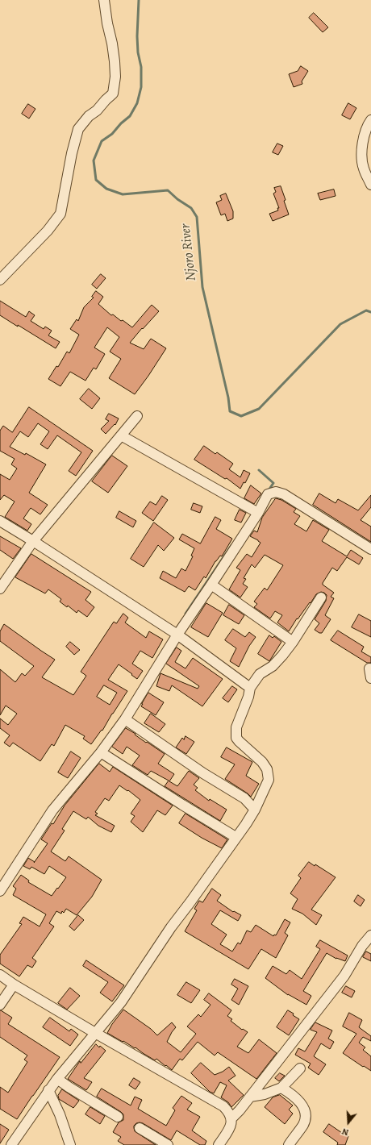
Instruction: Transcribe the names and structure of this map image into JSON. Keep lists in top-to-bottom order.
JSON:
{
  "water": ["Njoro River"],
  "north": "bottom"
}
